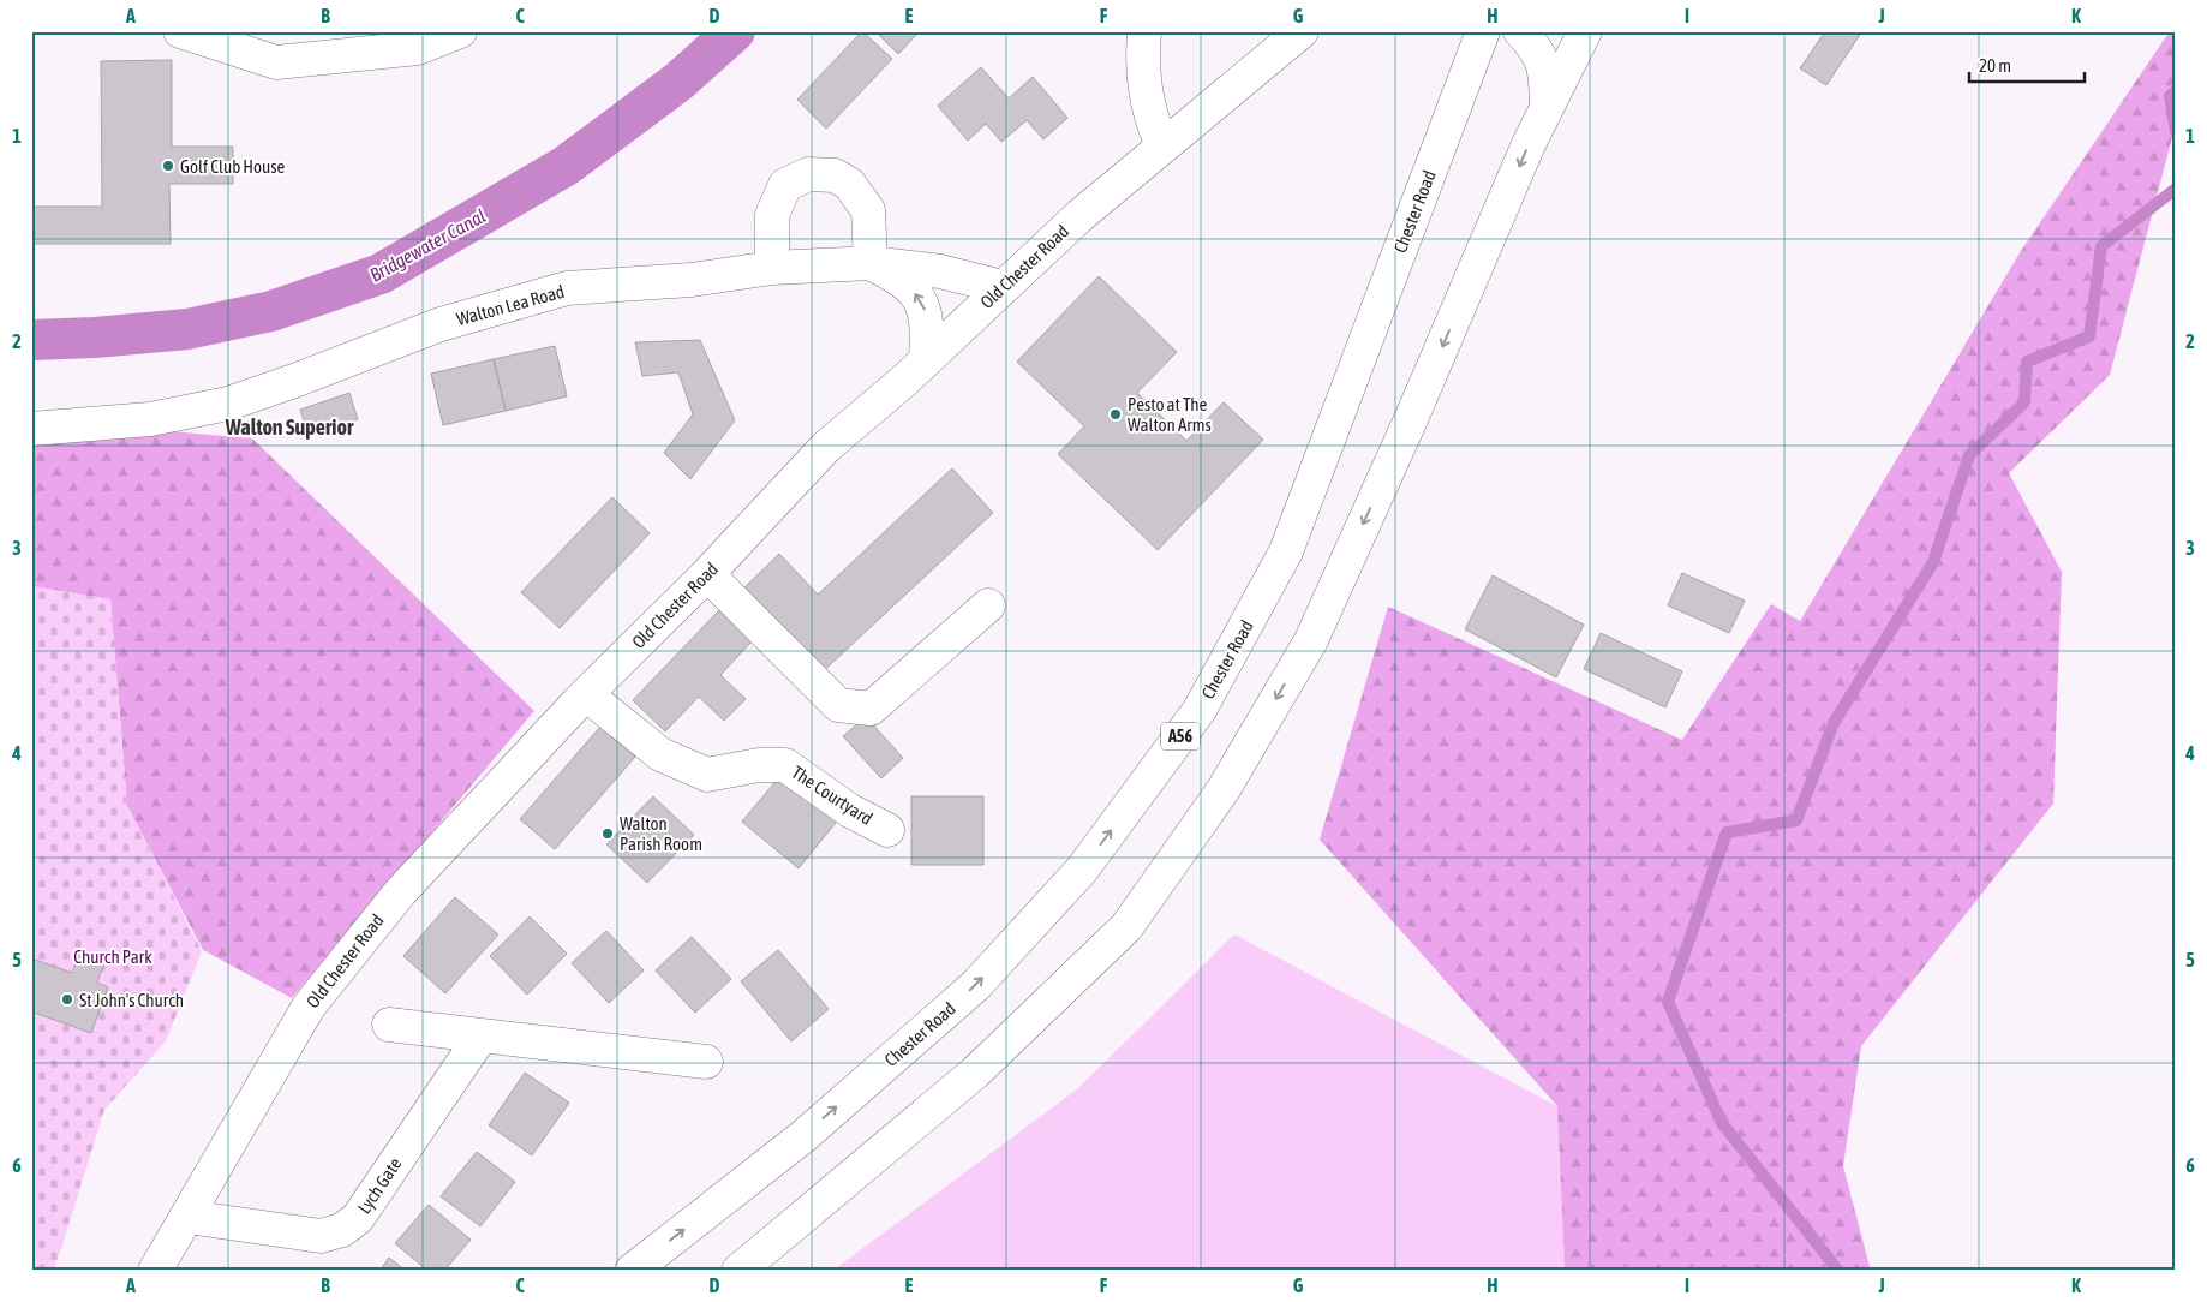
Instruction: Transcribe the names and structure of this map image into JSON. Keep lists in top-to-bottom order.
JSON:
{
  "streets": {
    "main road": [
      "Chester Road",
      "Old Chester Road",
      "Walton Lea Road",
      "A56",
      "The Courtyard",
      "Lych Gate"
    ]
  },
  "crossings": [
    ["Old Chester Road", "Walton Lea Road"],
    ["Old Chester Road", "The Courtyard"],
    ["Old Chester Road", "Lych Gate"]
  ],
  "districts": ["Walton Superior"],
  "water": ["Bridgewater Canal"],
  "parks": ["Church Park"],
  "places": [
    "Golf Club House",
    "Pesto at The Walton Arms",
    "Walton Parish Room",
    "St John's Church"
  ],
  "scale_bar": "20 m",
  "grid": {
    "columns": [
      "A",
      "B",
      "C",
      "D",
      "E",
      "F",
      "G",
      "H",
      "I",
      "J",
      "K"
    ],
    "rows": [
      "1",
      "2",
      "3",
      "4",
      "5",
      "6"
    ]
  }
}
